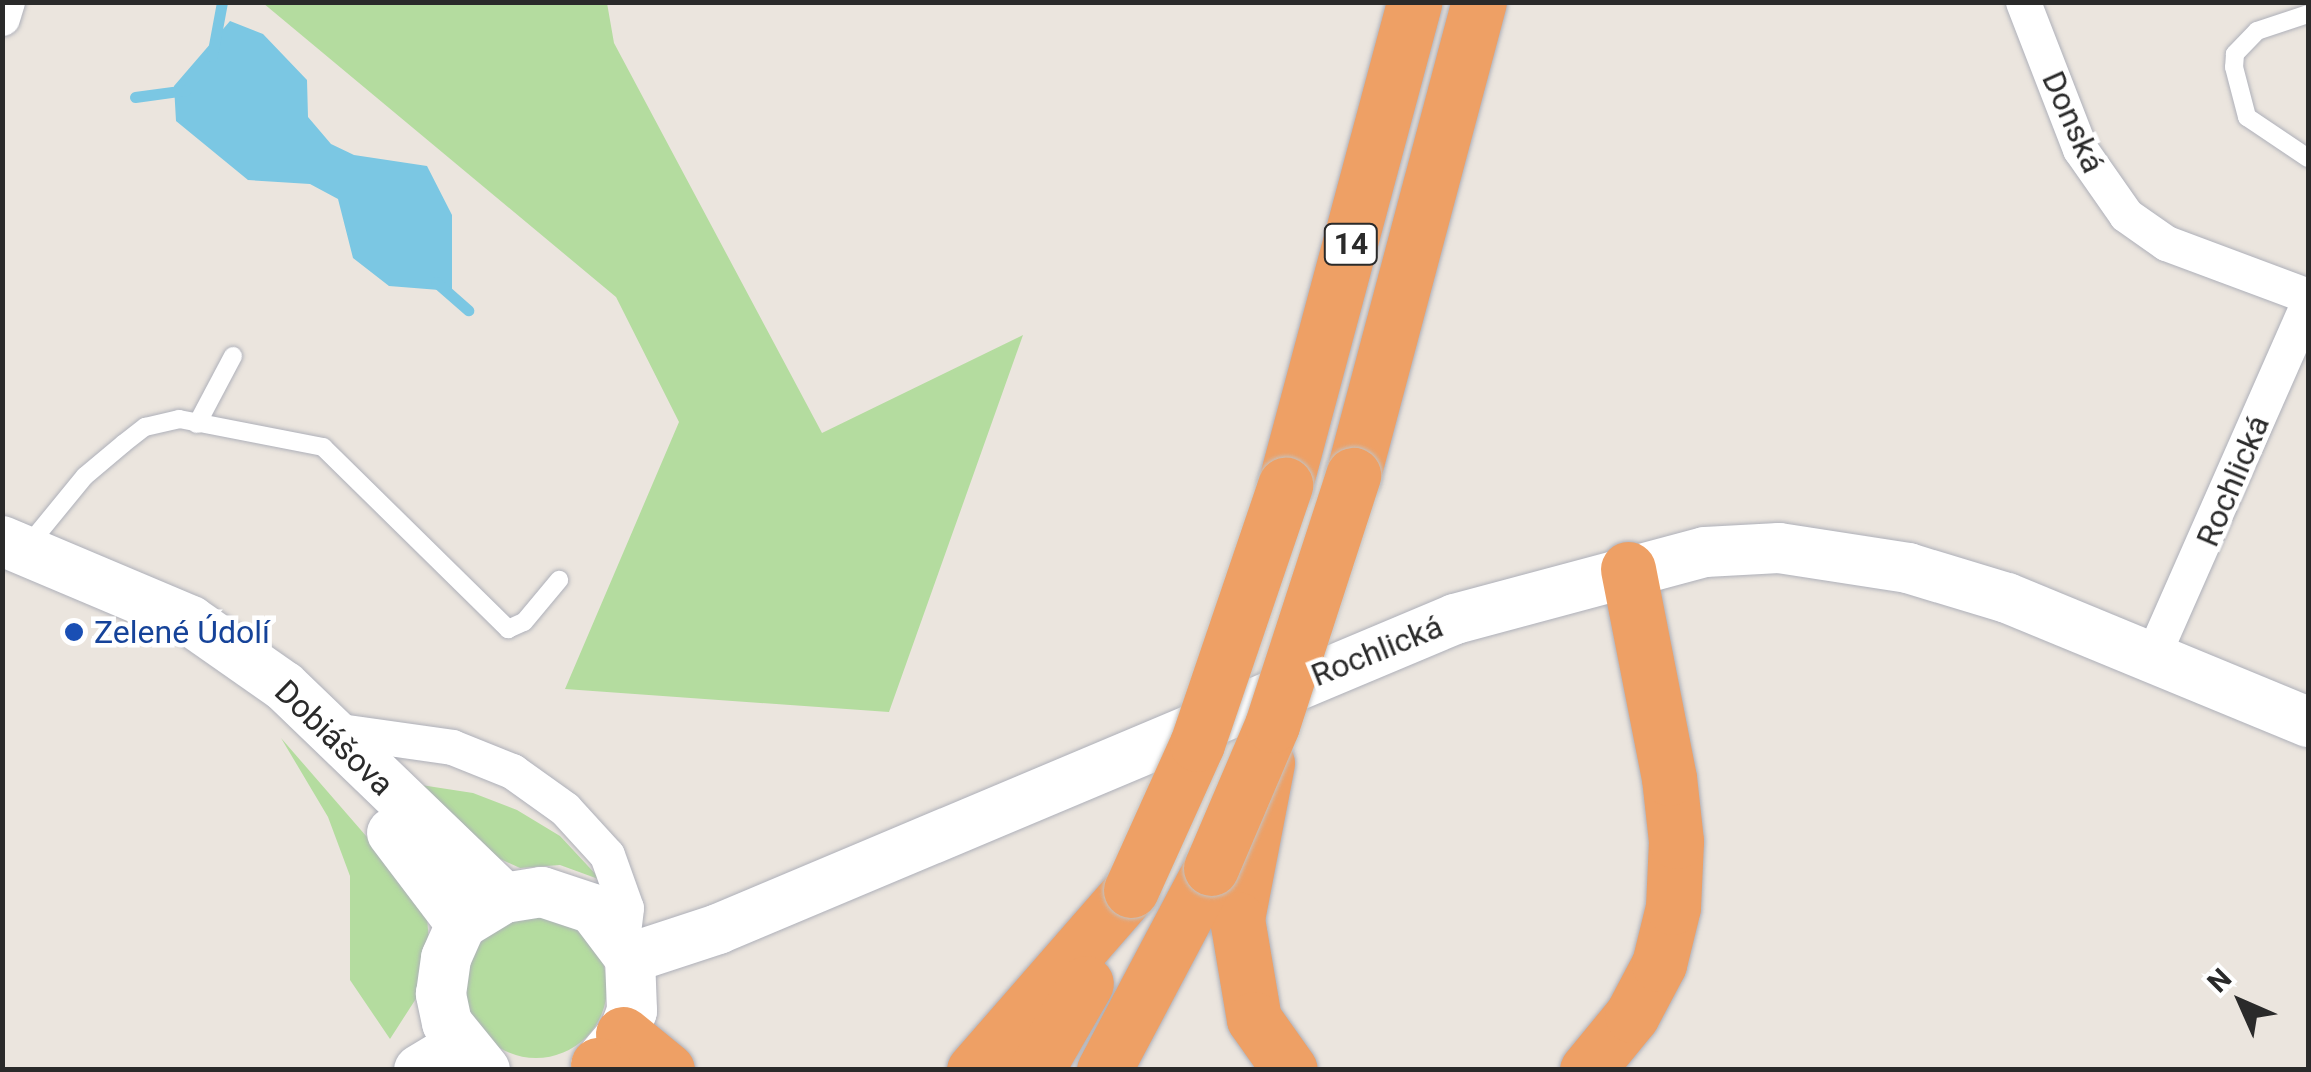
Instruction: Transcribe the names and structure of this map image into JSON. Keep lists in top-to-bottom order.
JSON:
{
  "streets": {
    "highway": ["14"],
    "street": ["Donská", "Rochlická", "Dobiášova"]
  },
  "crossings": [
    ["Donská", "Rochlická"]
  ],
  "places": ["Zelené Údolí"],
  "north": "top left"
}
